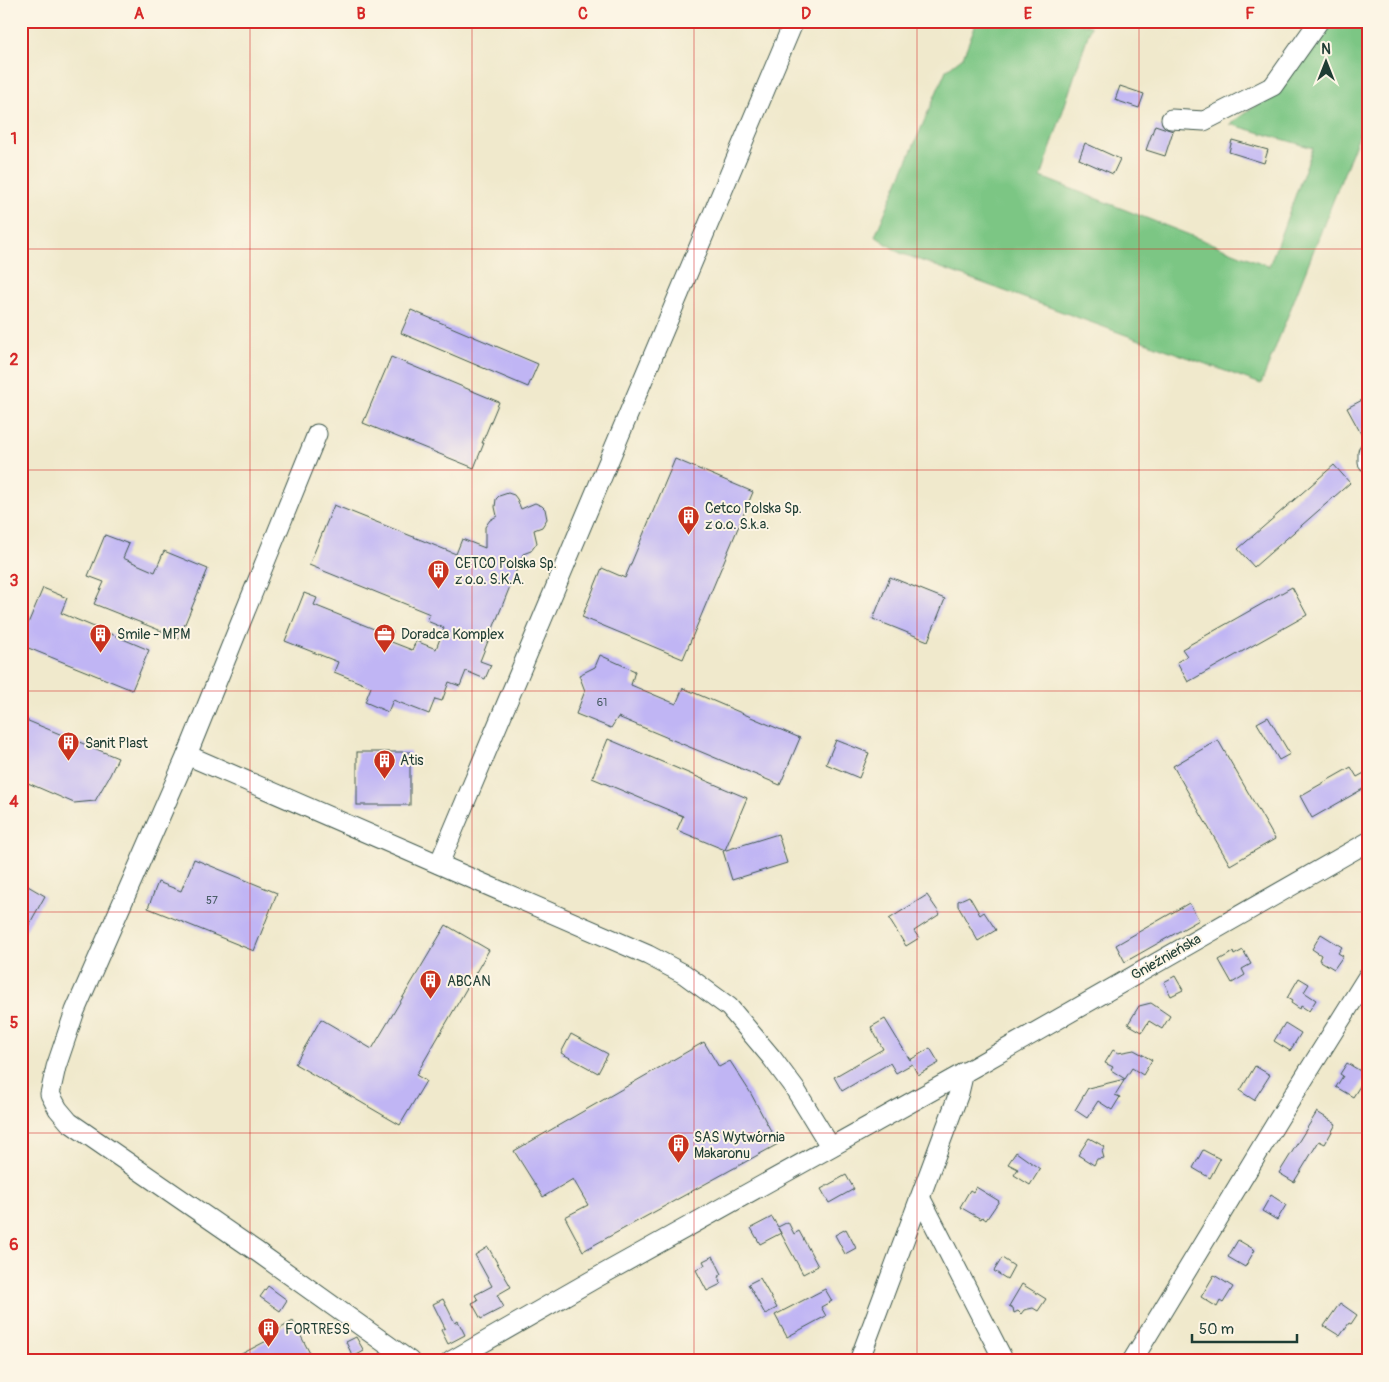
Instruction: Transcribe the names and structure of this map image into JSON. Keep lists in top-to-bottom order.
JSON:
{
  "streets": {
    "street": ["Gnieźnieńska"]
  },
  "places": {
    "building": [
      "Cetco Polska Sp. z o.o. S.k.a.",
      "CETCO Polska Sp. z o.o. S.K.A.",
      "Smile - MPM",
      "Sanit Plast",
      "Atis",
      "ABCAN",
      "SAS Wytwórnia Makaronu",
      "FORTRESS"
    ],
    "office": ["Doradca Komplex"]
  },
  "house_numbers": ["61", "57"],
  "scale_bar": "50 m",
  "north": "top",
  "grid": {
    "columns": [
      "A",
      "B",
      "C",
      "D",
      "E",
      "F"
    ],
    "rows": [
      "1",
      "2",
      "3",
      "4",
      "5",
      "6"
    ]
  }
}
